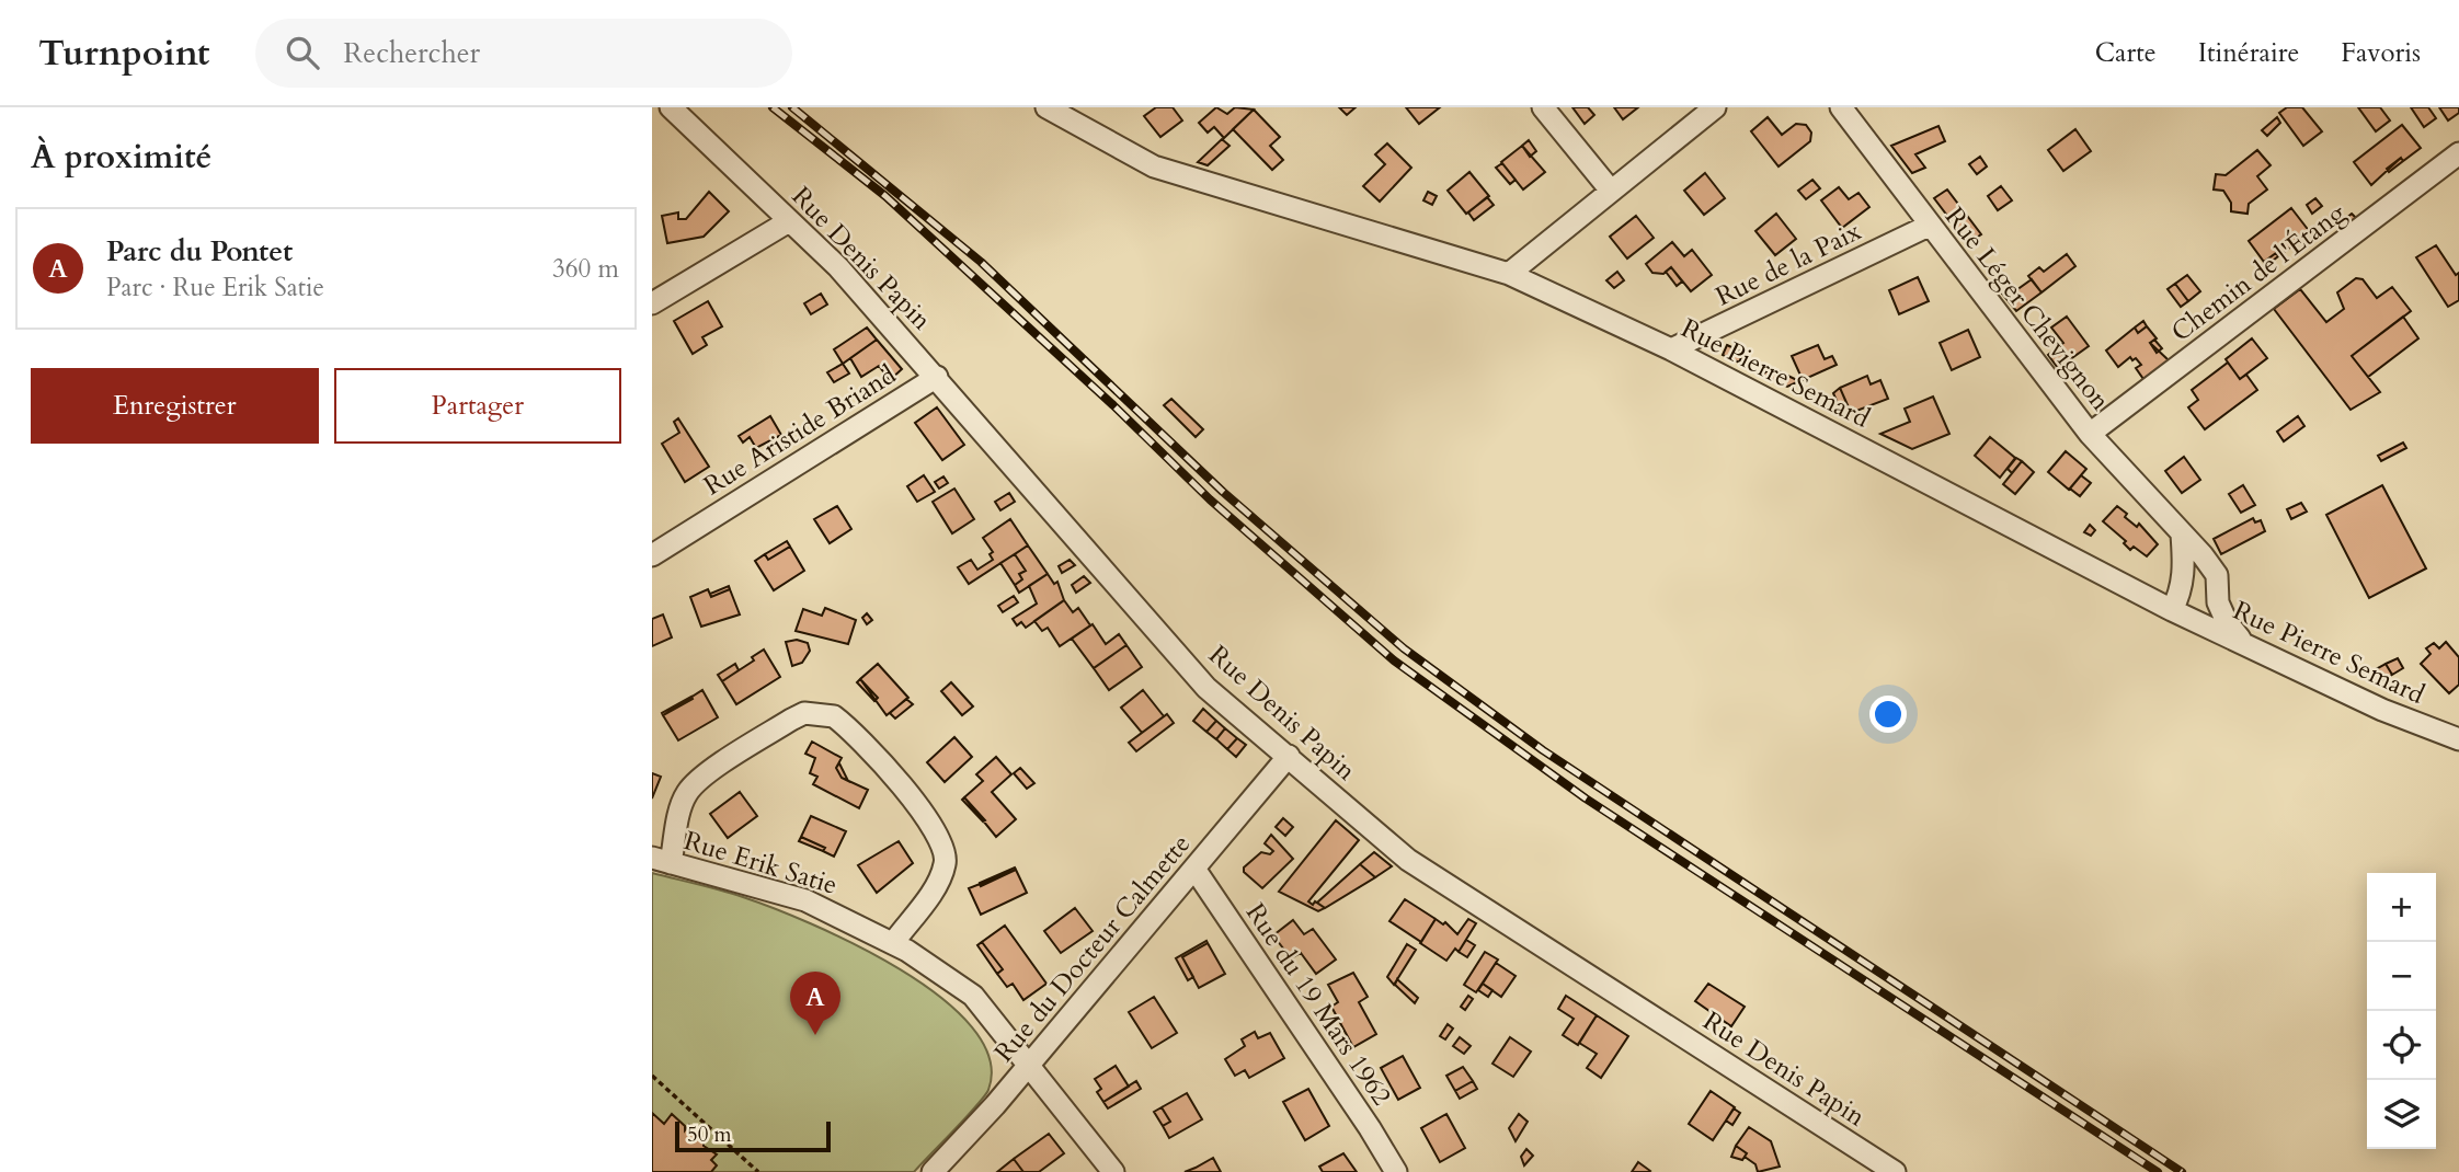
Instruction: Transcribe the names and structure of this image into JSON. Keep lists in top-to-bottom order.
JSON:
{
  "streets": {
    "street": [
      "Rue Denis Papin",
      "Rue de la Paix",
      "Chemin de l'Étang",
      "Rue Léger Chevignon",
      "Rue Pierre Semard",
      "Rue Aristide Briand",
      "Rue Erik Satie",
      "Rue du Docteur Calmette",
      "Rue du 19 Mars 1962"
    ]
  },
  "crossings": [
    ["Rue Denis Papin", "Rue Aristide Briand"],
    ["Rue Denis Papin", "Rue du Docteur Calmette"],
    ["Rue de la Paix", "Rue Léger Chevignon"],
    ["Rue de la Paix", "Rue Pierre Semard"],
    ["Chemin de l'Étang", "Rue Léger Chevignon"],
    ["Rue Léger Chevignon", "Rue Pierre Semard"],
    ["Rue Erik Satie", "Rue du Docteur Calmette"],
    ["Rue du Docteur Calmette", "Rue du 19 Mars 1962"]
  ],
  "scale_bar": "50 m",
  "page": {
    "header": "Turnpoint",
    "search": "Rechercher",
    "nav": ["Carte", "Itinéraire", "Favoris"],
    "heading": "À proximité",
    "list": [
      {
        "mark": "A",
        "name": "Parc du Pontet",
        "note": "Parc · Rue Erik Satie",
        "value": "360 m"
      }
    ],
    "buttons": ["Enregistrer", "Partager"],
    "map_buttons": ["+", "−"],
    "pins": "A",
    "scale": "50 m"
  }
}
